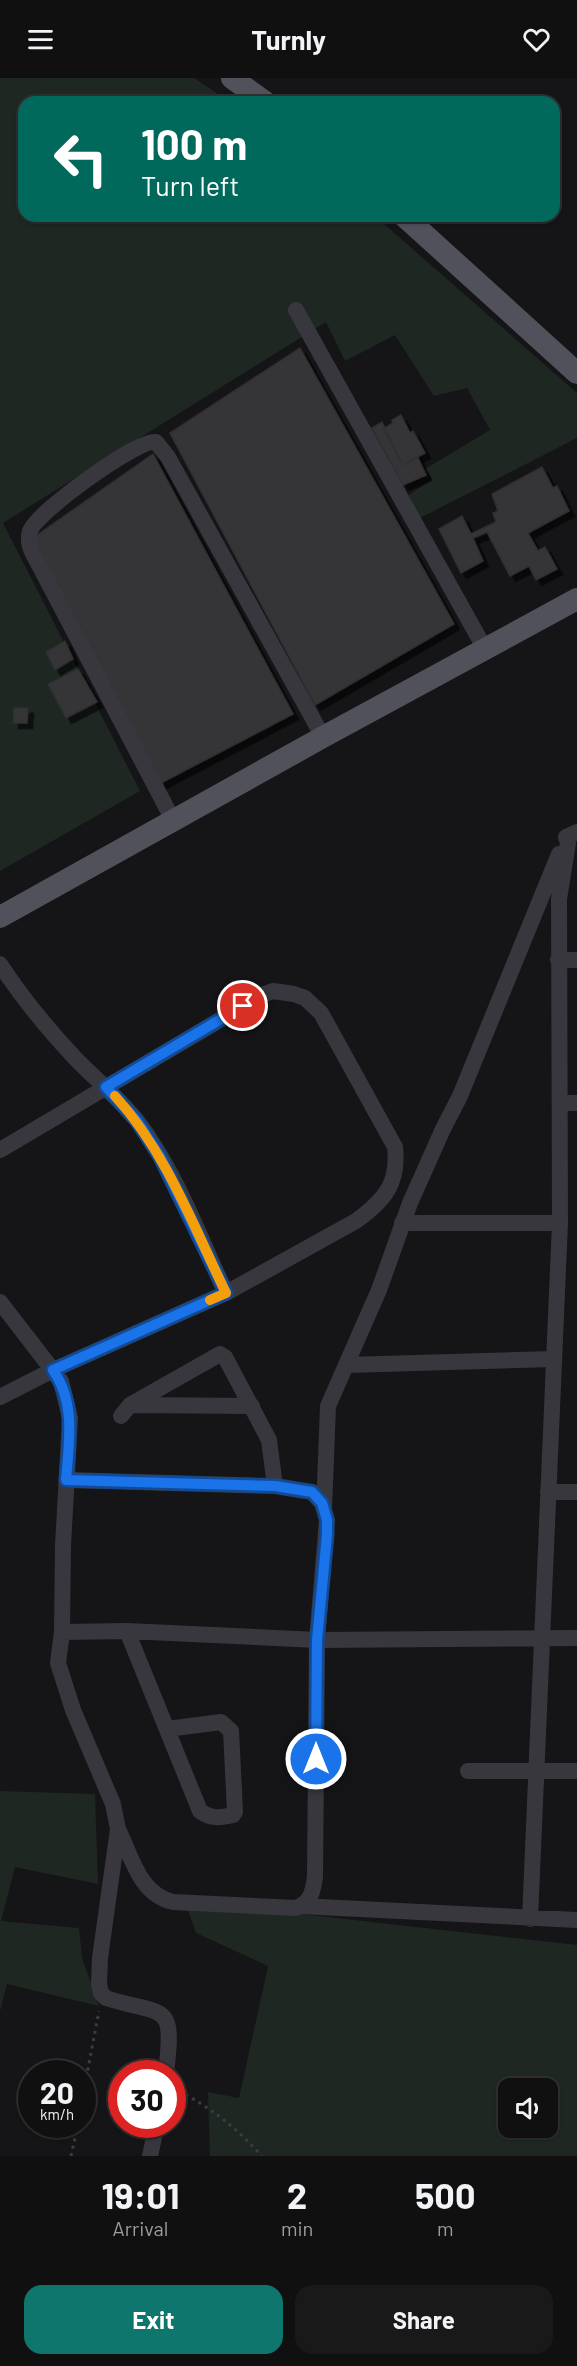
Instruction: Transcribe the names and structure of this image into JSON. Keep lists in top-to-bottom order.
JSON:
{
  "page": {
    "header": "Turnly",
    "turn": ["100 m", "Turn left"],
    "speed": "20 km/h",
    "limit": "30",
    "eta": [
      "19:01",
      "Arrival",
      "2",
      "min",
      "500",
      "m"
    ],
    "buttons": ["Exit", "Share"]
  }
}
